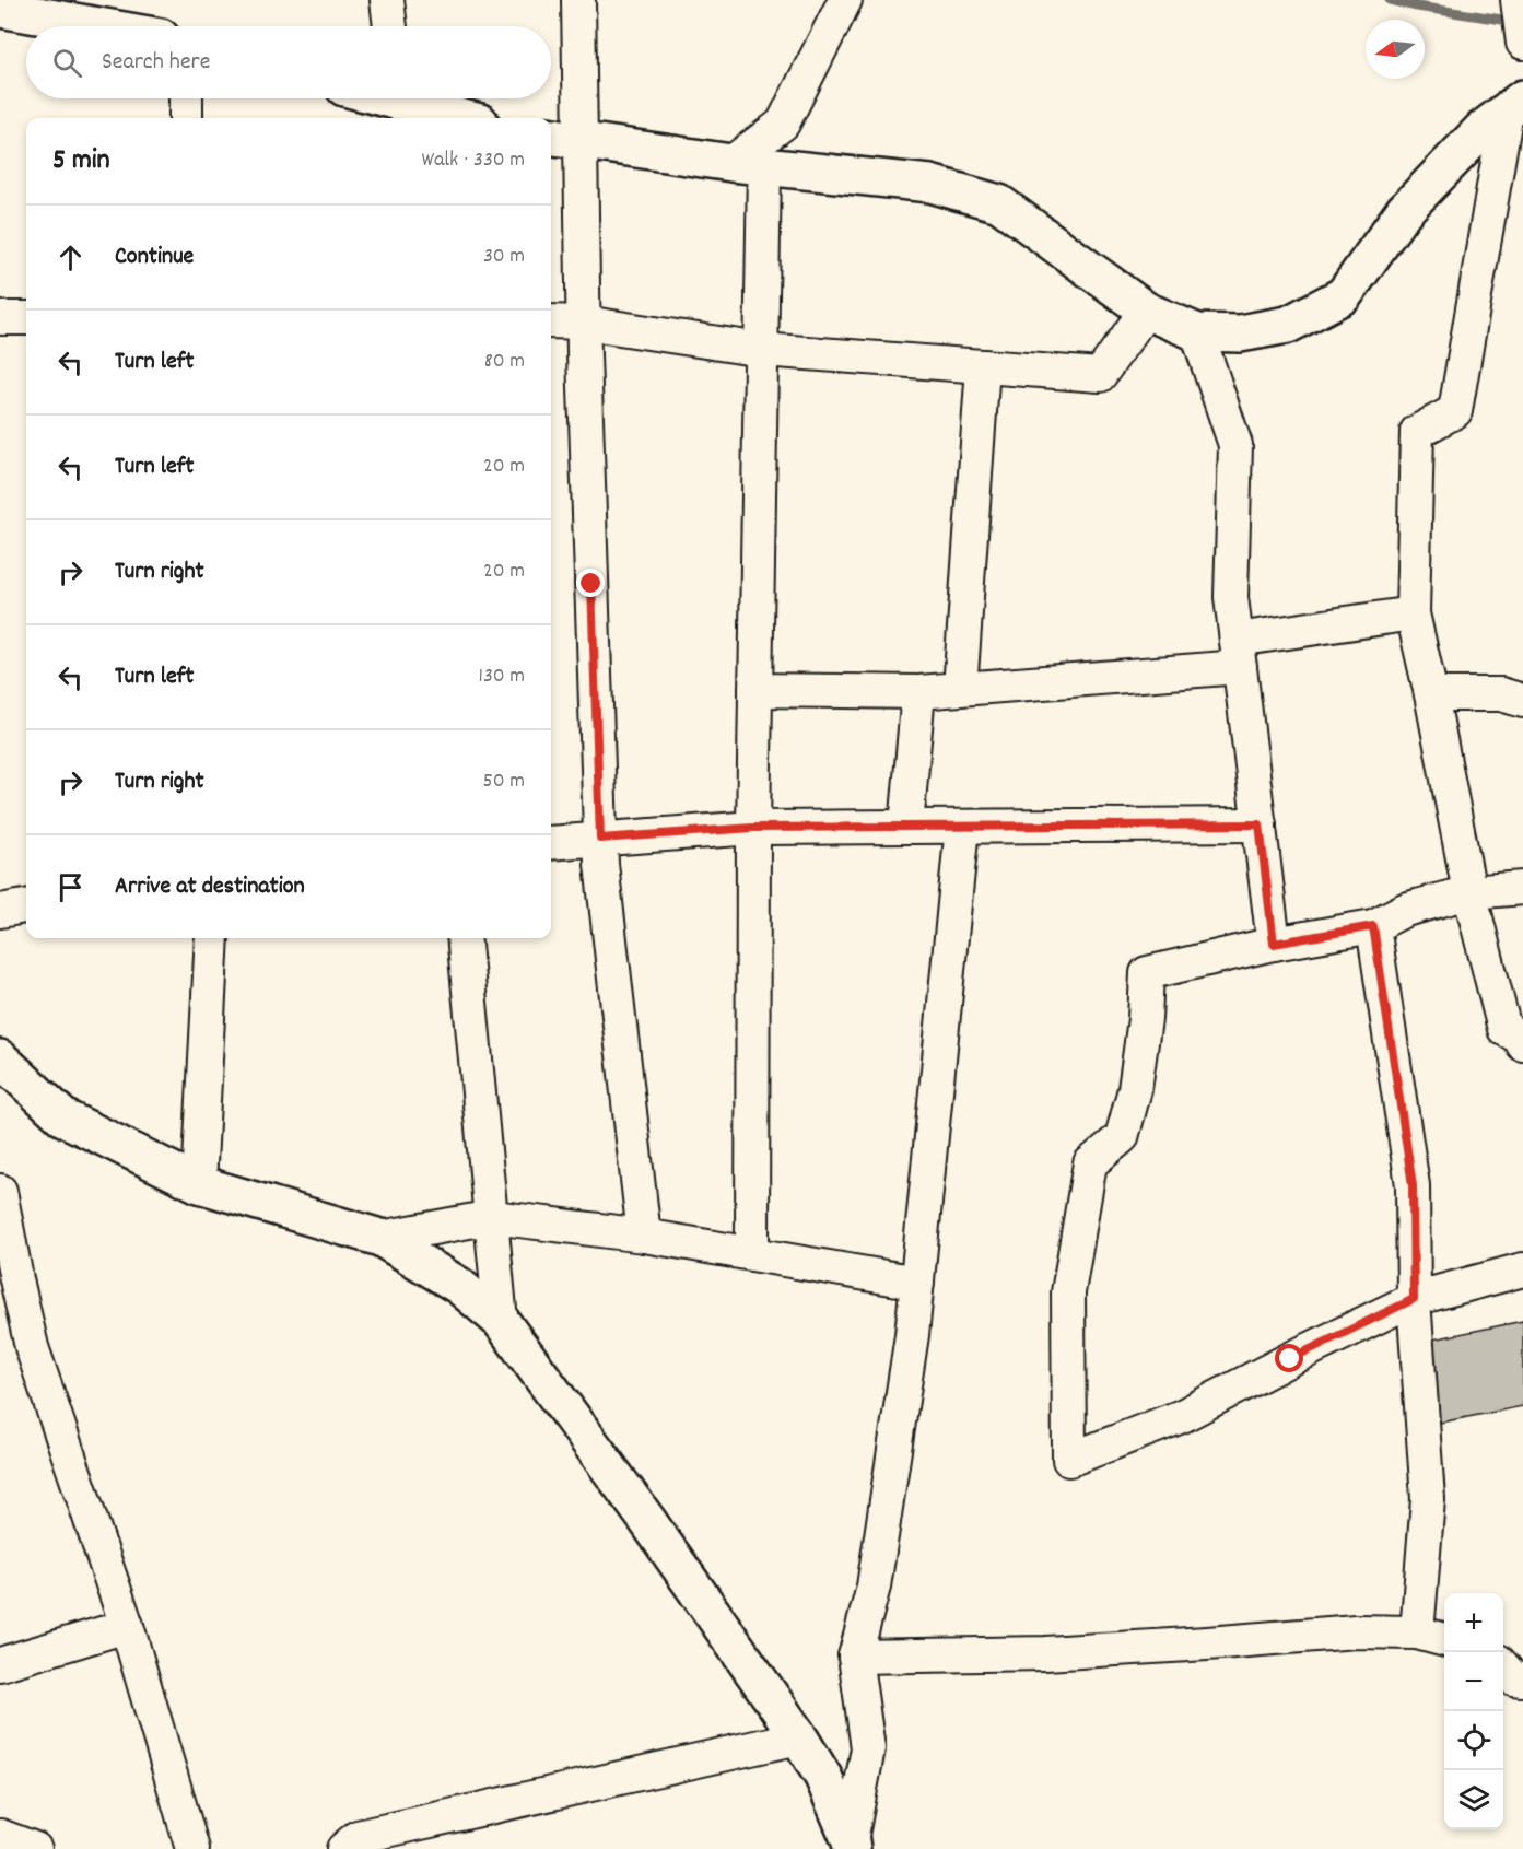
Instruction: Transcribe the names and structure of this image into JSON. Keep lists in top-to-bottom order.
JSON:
{
  "north": "left",
  "page": {
    "search": "Search here",
    "heading": ["5 min", "Walk · 330 m"],
    "list": [
      ["Continue", "30 m"],
      ["Turn left", "80 m"],
      ["Turn left", "20 m"],
      ["Turn right", "20 m"],
      ["Turn left", "130 m"],
      ["Turn right", "50 m"],
      "Arrive at destination"
    ],
    "map_buttons": ["+", "−"]
  }
}
